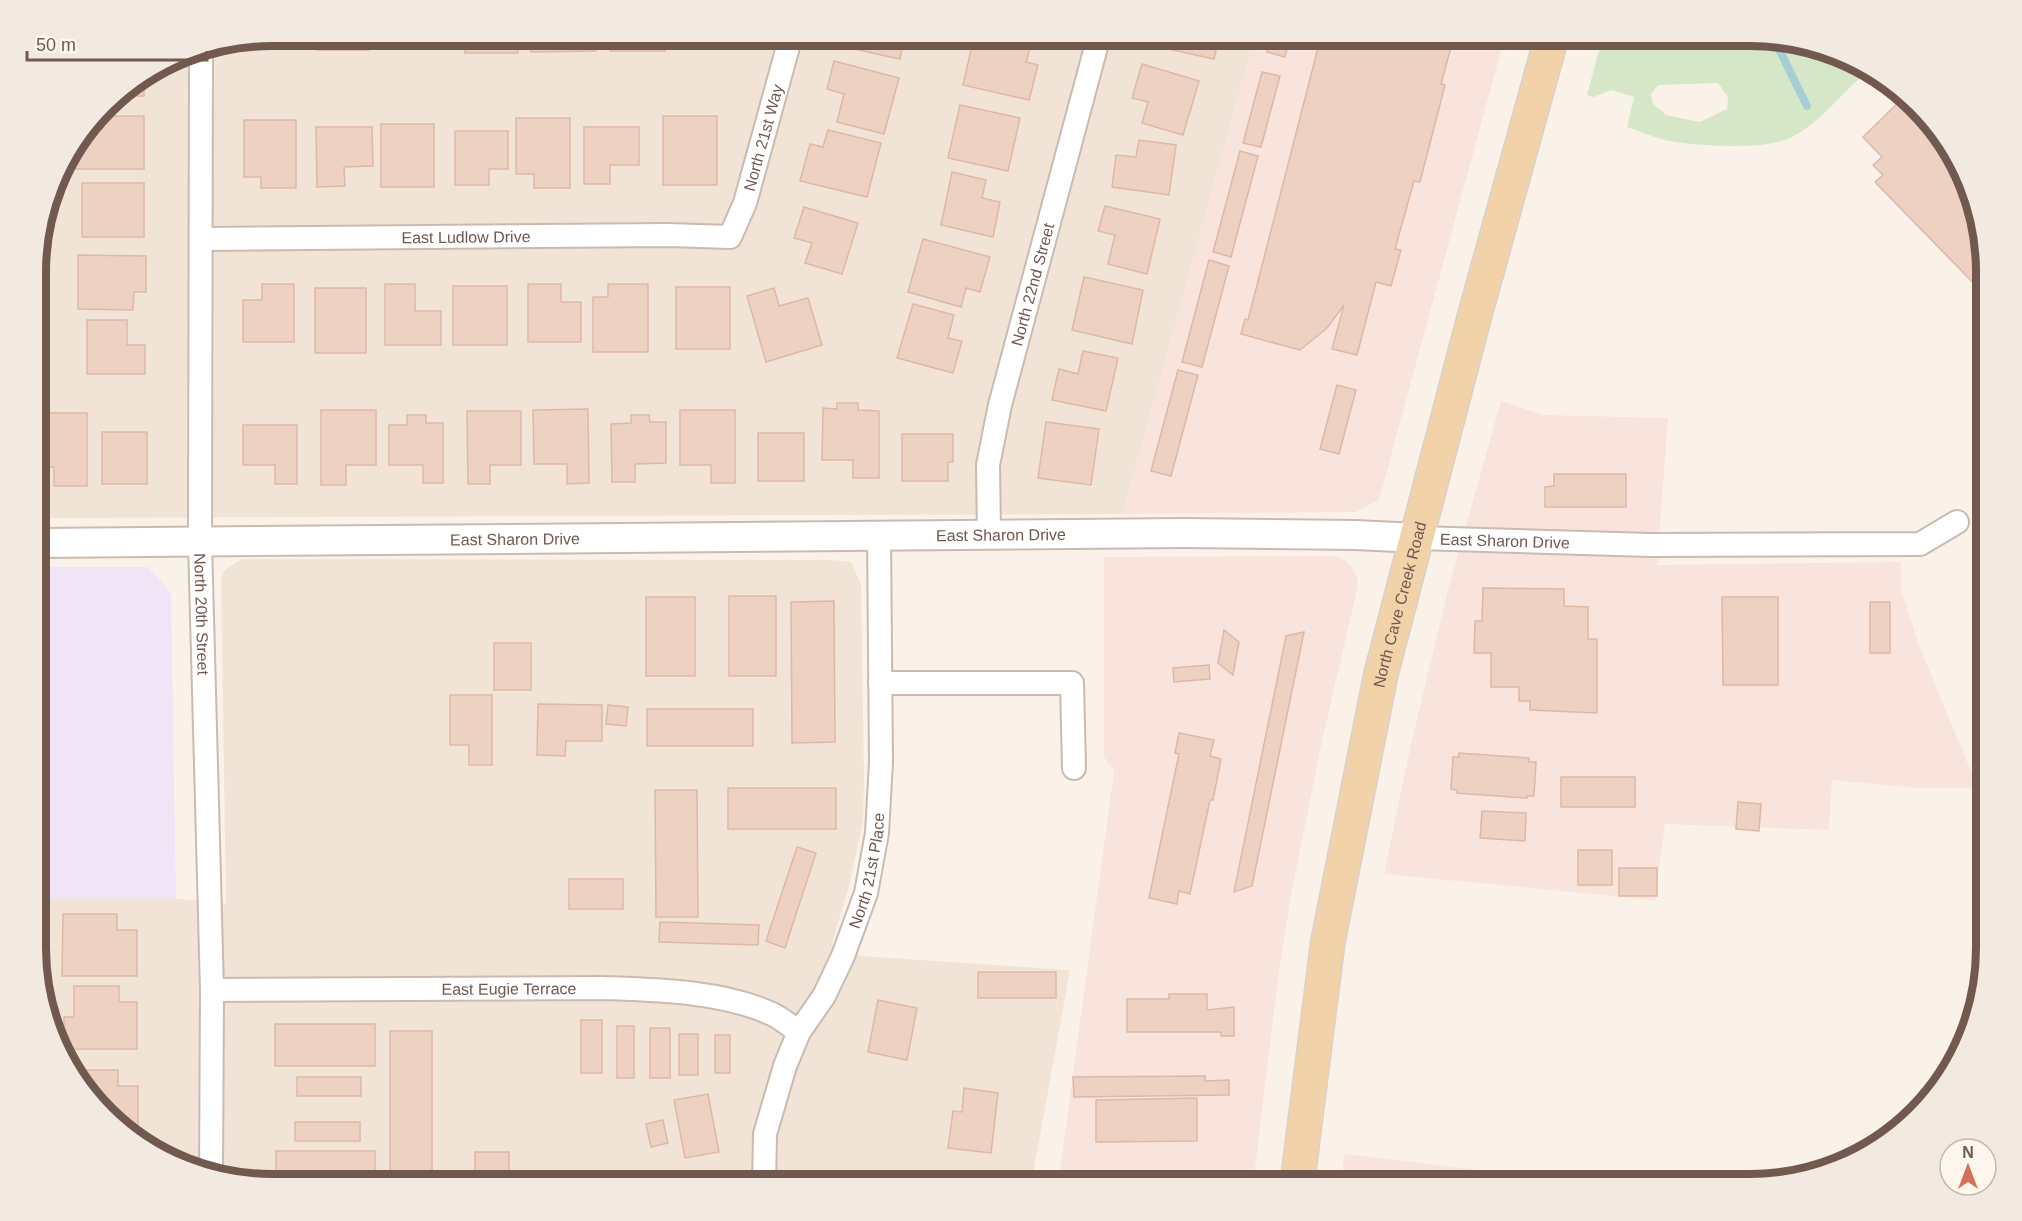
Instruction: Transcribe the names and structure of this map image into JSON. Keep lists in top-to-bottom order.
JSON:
{
  "streets": {
    "main road": ["North Cave Creek Road"],
    "street": [
      "North 21st Way",
      "East Ludlow Drive",
      "North 22nd Street",
      "East Sharon Drive",
      "North 20th Street",
      "North 21st Place",
      "East Eugie Terrace"
    ]
  },
  "crossings": [
    ["North 21st Way", "East Ludlow Drive"],
    ["East Ludlow Drive", "North 20th Street"],
    ["North 22nd Street", "East Sharon Drive"],
    ["East Sharon Drive", "North Cave Creek Road"],
    ["East Sharon Drive", "North 20th Street"],
    ["East Sharon Drive", "North 21st Place"],
    ["North 20th Street", "East Eugie Terrace"],
    ["North 21st Place", "East Eugie Terrace"]
  ],
  "scale_bar": "50 m",
  "north": "top"
}
